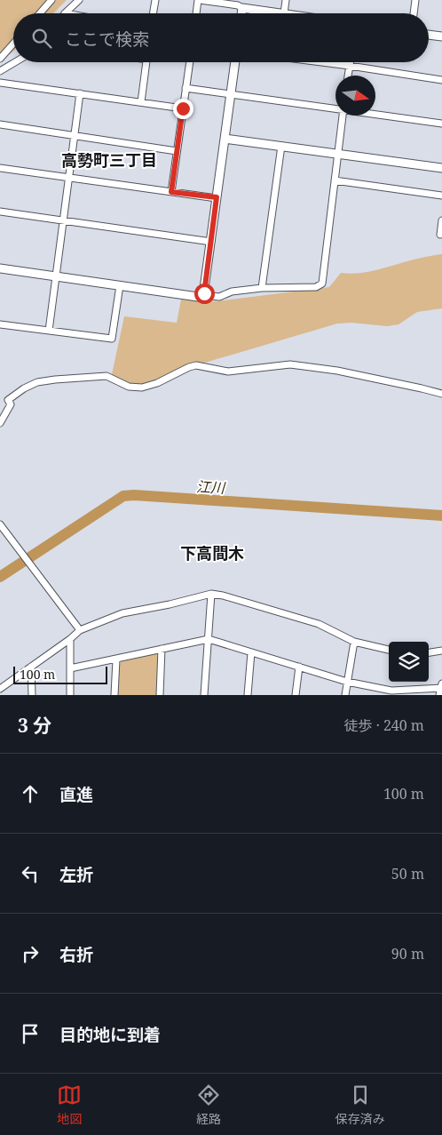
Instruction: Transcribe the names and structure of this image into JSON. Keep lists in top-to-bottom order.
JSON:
{
  "districts": ["高勢町三丁目", "下高間木"],
  "water": ["江川"],
  "scale_bar": "100 m",
  "north": "right",
  "page": {
    "search": "ここで検索",
    "scale": "100 m",
    "heading": ["3 分", "徒歩 · 240 m"],
    "list": [
      ["直進", "100 m"],
      ["左折", "50 m"],
      ["右折", "90 m"],
      "目的地に到着"
    ],
    "nav": ["地図", "経路", "保存済み"]
  }
}
